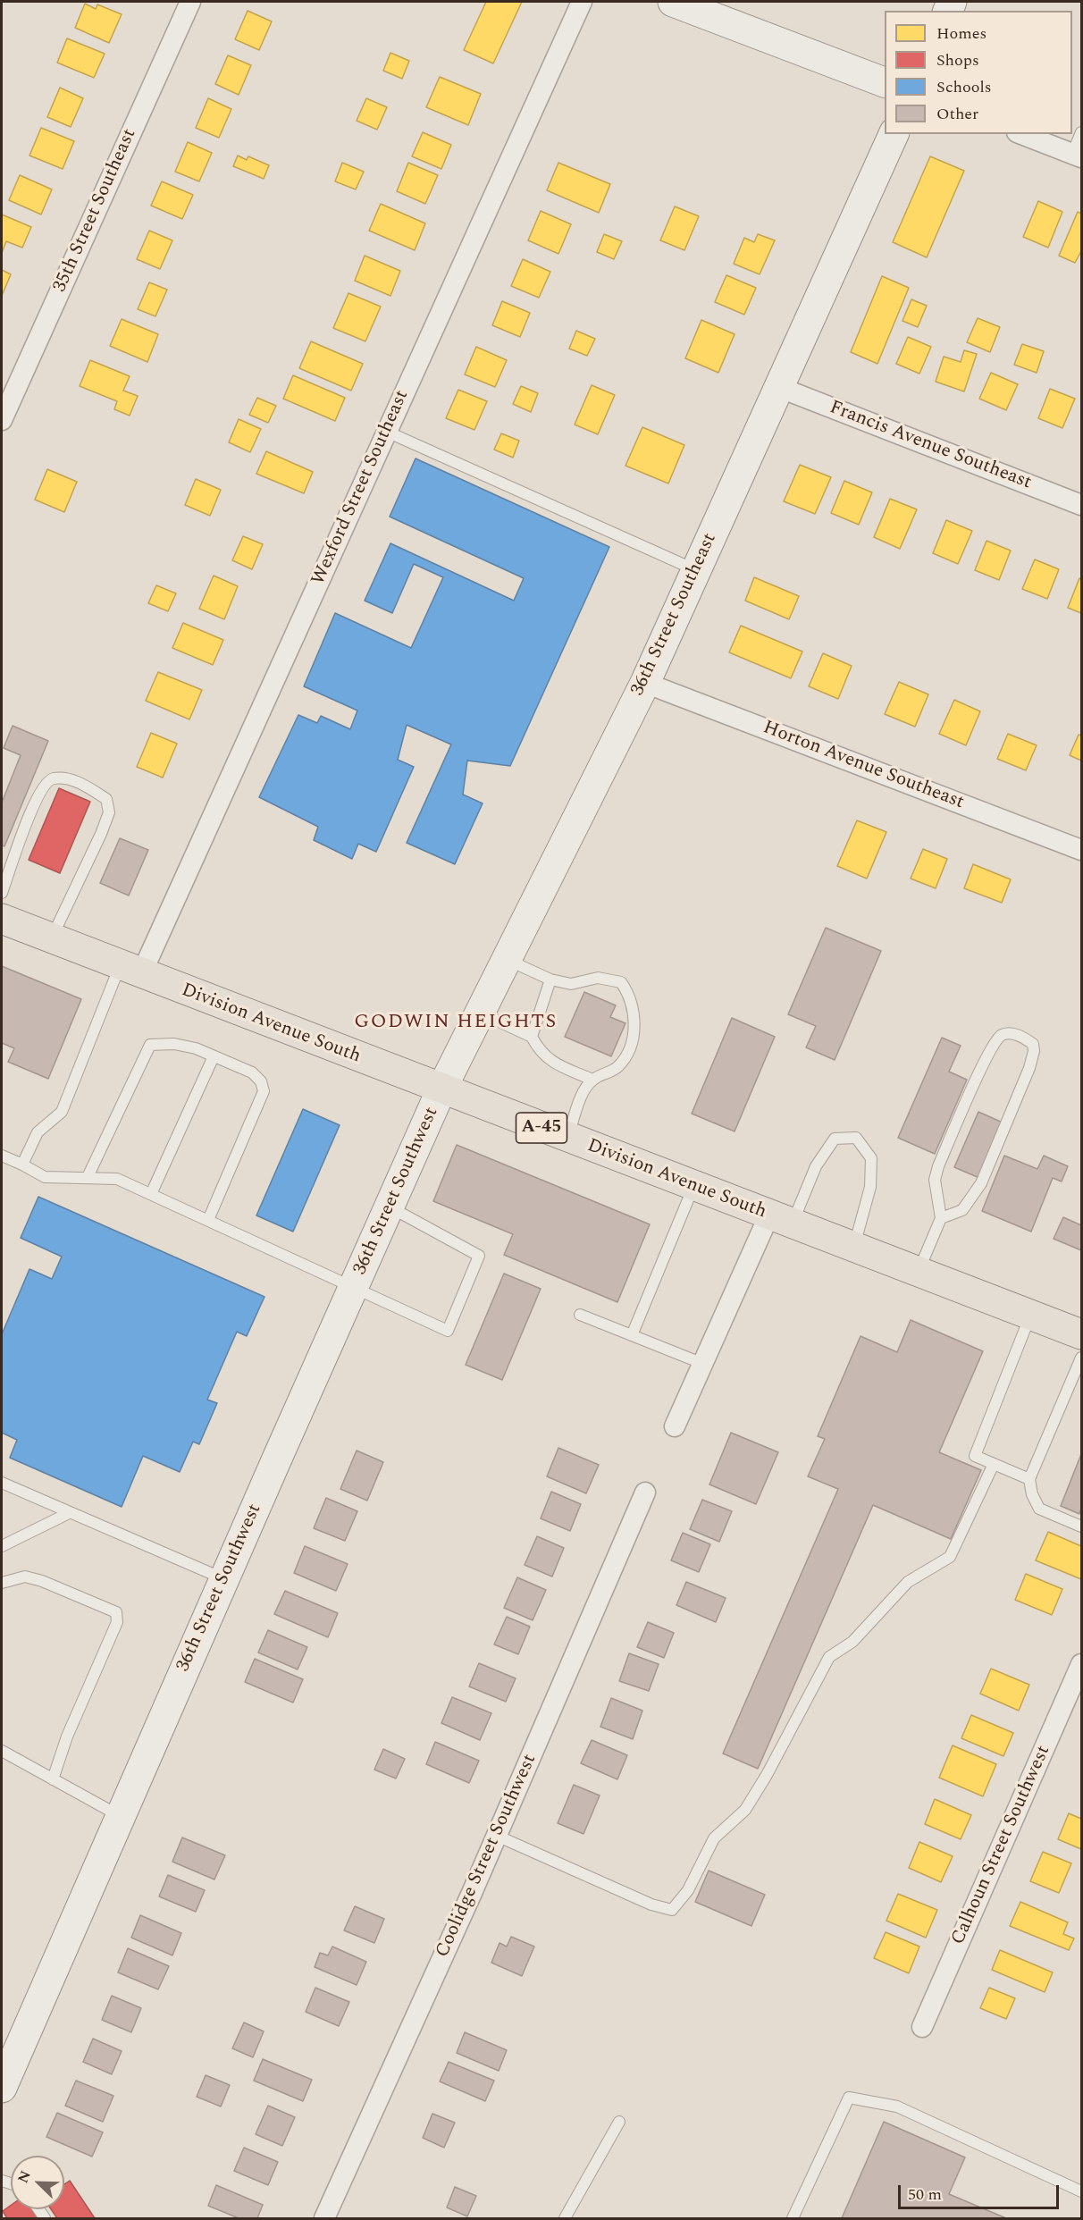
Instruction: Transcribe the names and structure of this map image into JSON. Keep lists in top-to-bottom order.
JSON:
{
  "streets": {
    "main road": ["Division Avenue South", "A-45"],
    "street": [
      "35th Street Southeast",
      "Francis Avenue Southeast",
      "Wexford Street Southeast",
      "36th Street Southeast",
      "Horton Avenue Southeast",
      "36th Street Southwest",
      "Calhoun Street Southwest",
      "Coolidge Street Southwest"
    ]
  },
  "crossings": [
    ["Francis Avenue Southeast", "36th Street Southeast"],
    ["Wexford Street Southeast", "Division Avenue South"],
    ["36th Street Southeast", "Horton Avenue Southeast"],
    ["36th Street Southeast", "Division Avenue South"],
    ["36th Street Southeast", "36th Street Southwest"],
    ["Division Avenue South", "36th Street Southwest"]
  ],
  "districts": ["GODWIN HEIGHTS"],
  "legend": [
    "Homes",
    "Shops",
    "Schools",
    "Other"
  ],
  "scale_bar": "50 m",
  "north": "top left"
}
